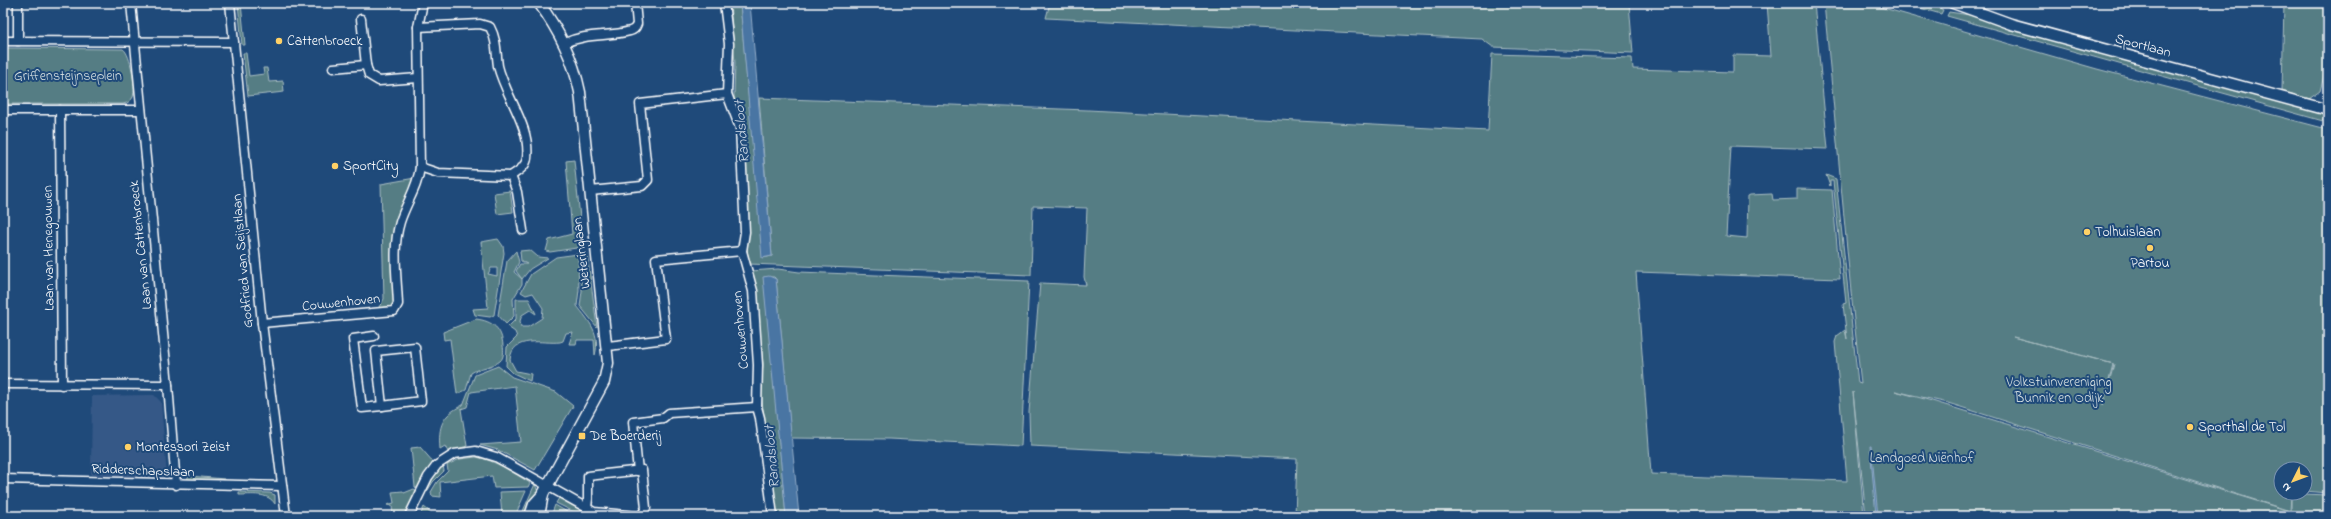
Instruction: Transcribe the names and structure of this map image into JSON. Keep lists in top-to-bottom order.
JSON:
{
  "streets": {
    "street": [
      "Sportlaan",
      "Laan van Cattenbroeck",
      "Laan van Henegouwen",
      "Weteringlaan",
      "Godfried van Seijstlaan",
      "Couwenhoven",
      "Ridderschapslaan"
    ]
  },
  "crossings": [
    ["Laan van Cattenbroeck", "Ridderschapslaan"],
    ["Godfried van Seijstlaan", "Couwenhoven"],
    ["Godfried van Seijstlaan", "Ridderschapslaan"]
  ],
  "water": ["Randsloot"],
  "parks": ["Griffensteijnseplein", "Volkstuinvereniging Bunnik en Odijk", "Landgoed Niënhof"],
  "places": {
    "other": [
      "Cattenbroeck",
      "SportCity",
      "Tolhuislaan",
      "Partou",
      "Sporthal de Tol",
      "Montessori Zeist"
    ],
    "transit": ["De Boerderij"]
  },
  "north": "bottom left"
}
